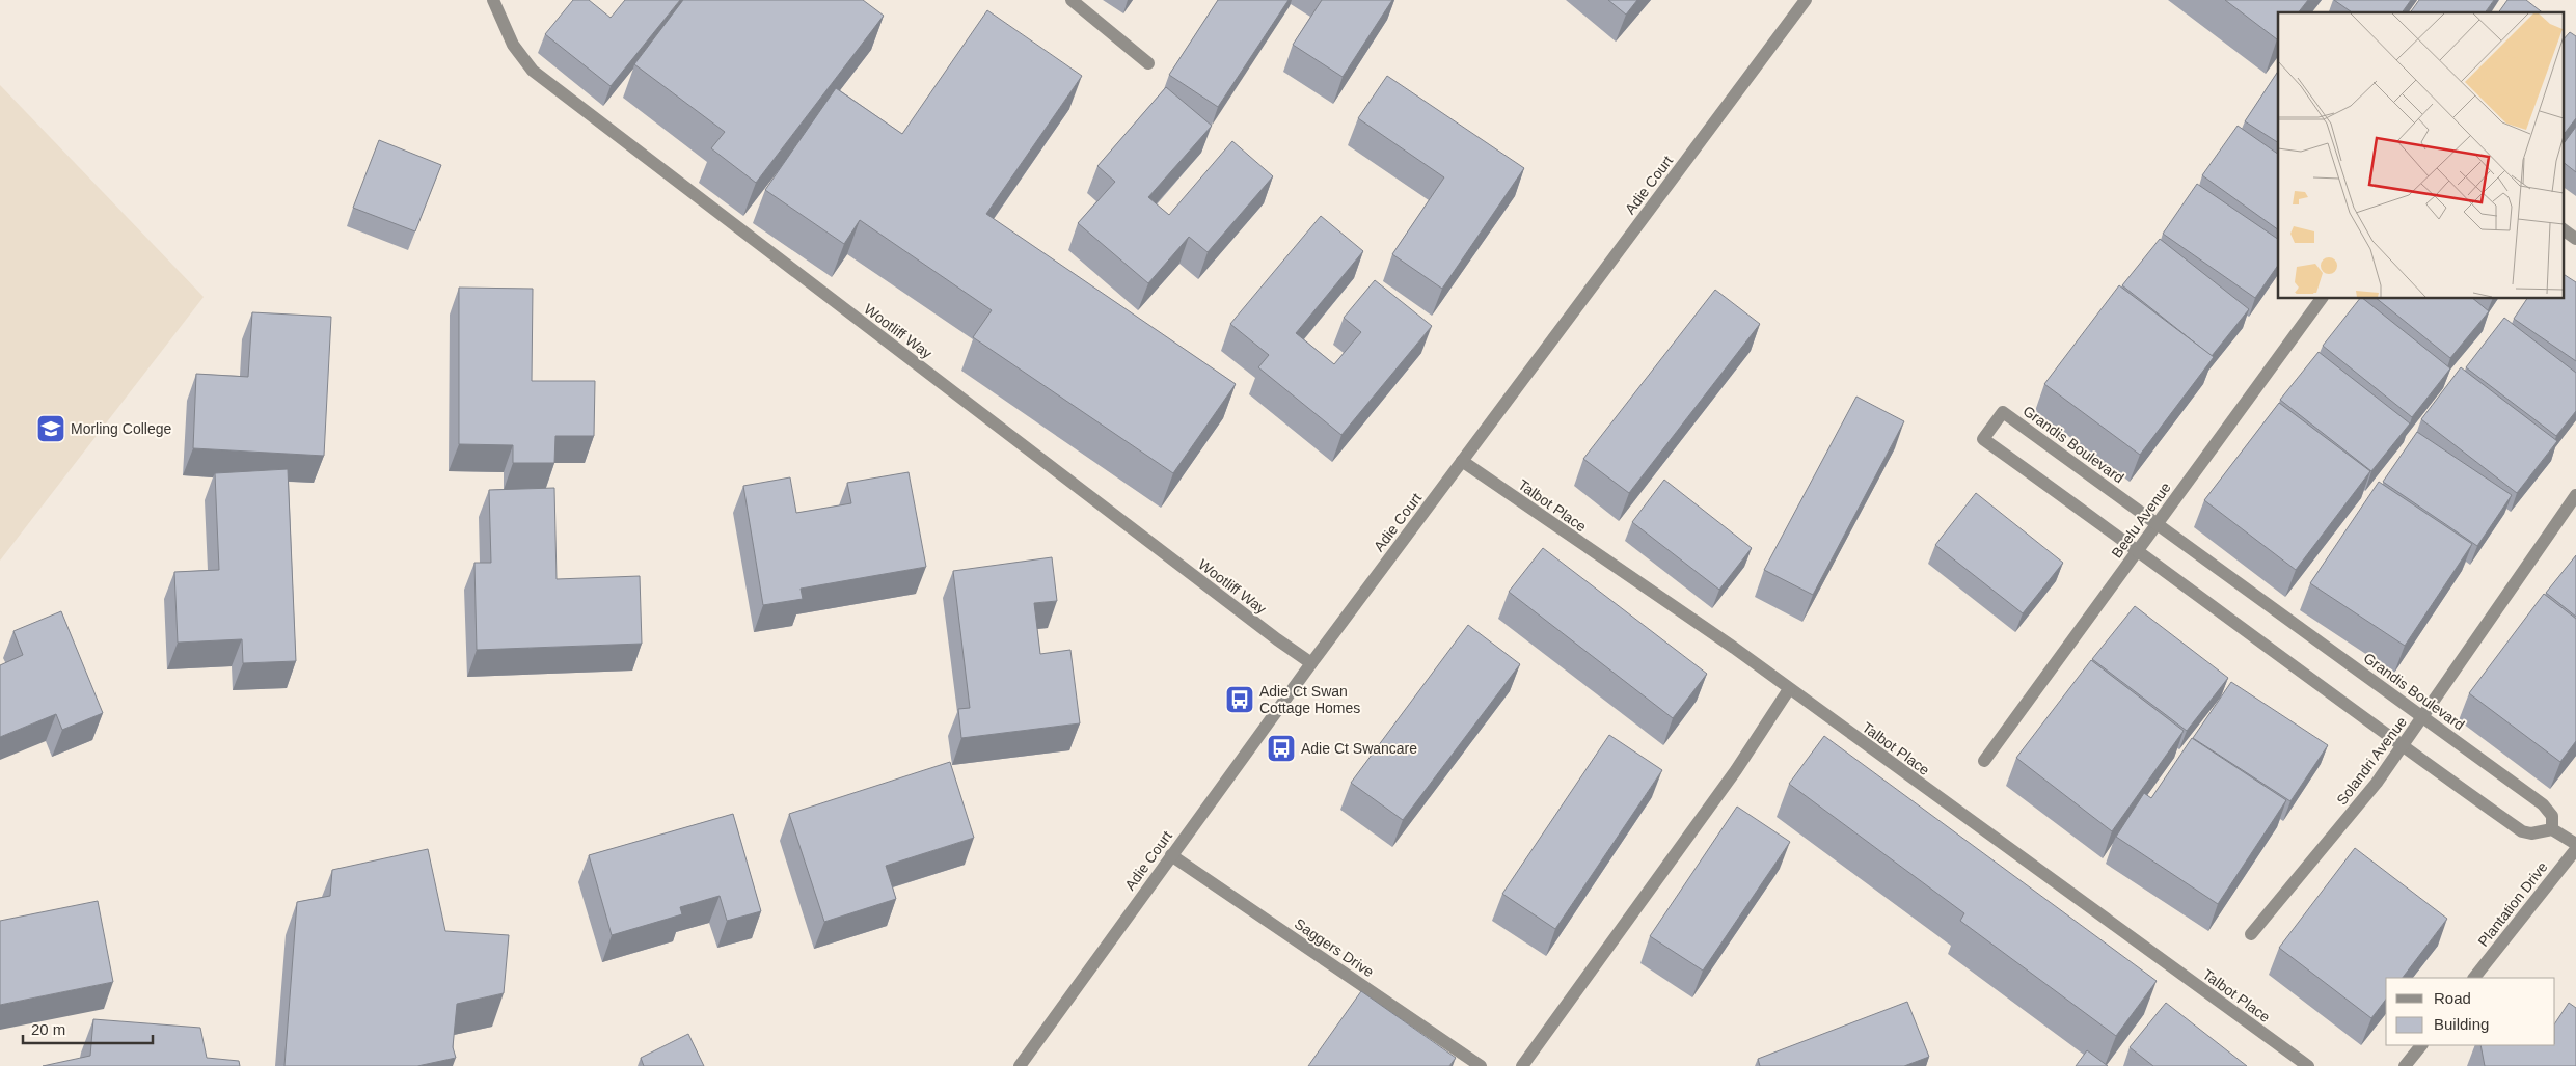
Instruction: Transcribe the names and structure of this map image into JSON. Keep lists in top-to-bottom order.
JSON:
{
  "streets": {
    "street": [
      "Adie Court",
      "Wootliff Way",
      "Grandis Boulevard",
      "Talbot Place",
      "Beelu Avenue",
      "Solandri Avenue",
      "Plantation Drive",
      "Saggers Drive"
    ]
  },
  "crossings": [
    ["Adie Court", "Wootliff Way"],
    ["Adie Court", "Talbot Place"],
    ["Adie Court", "Saggers Drive"],
    ["Grandis Boulevard", "Beelu Avenue"],
    ["Grandis Boulevard", "Solandri Avenue"]
  ],
  "places": {
    "school or university": ["Morling College"],
    "bus stop": ["Adie Ct Swan Cottage Homes", "Adie Ct Swancare"]
  },
  "legend": ["Road", "Building"],
  "scale_bar": "20 m"
}
